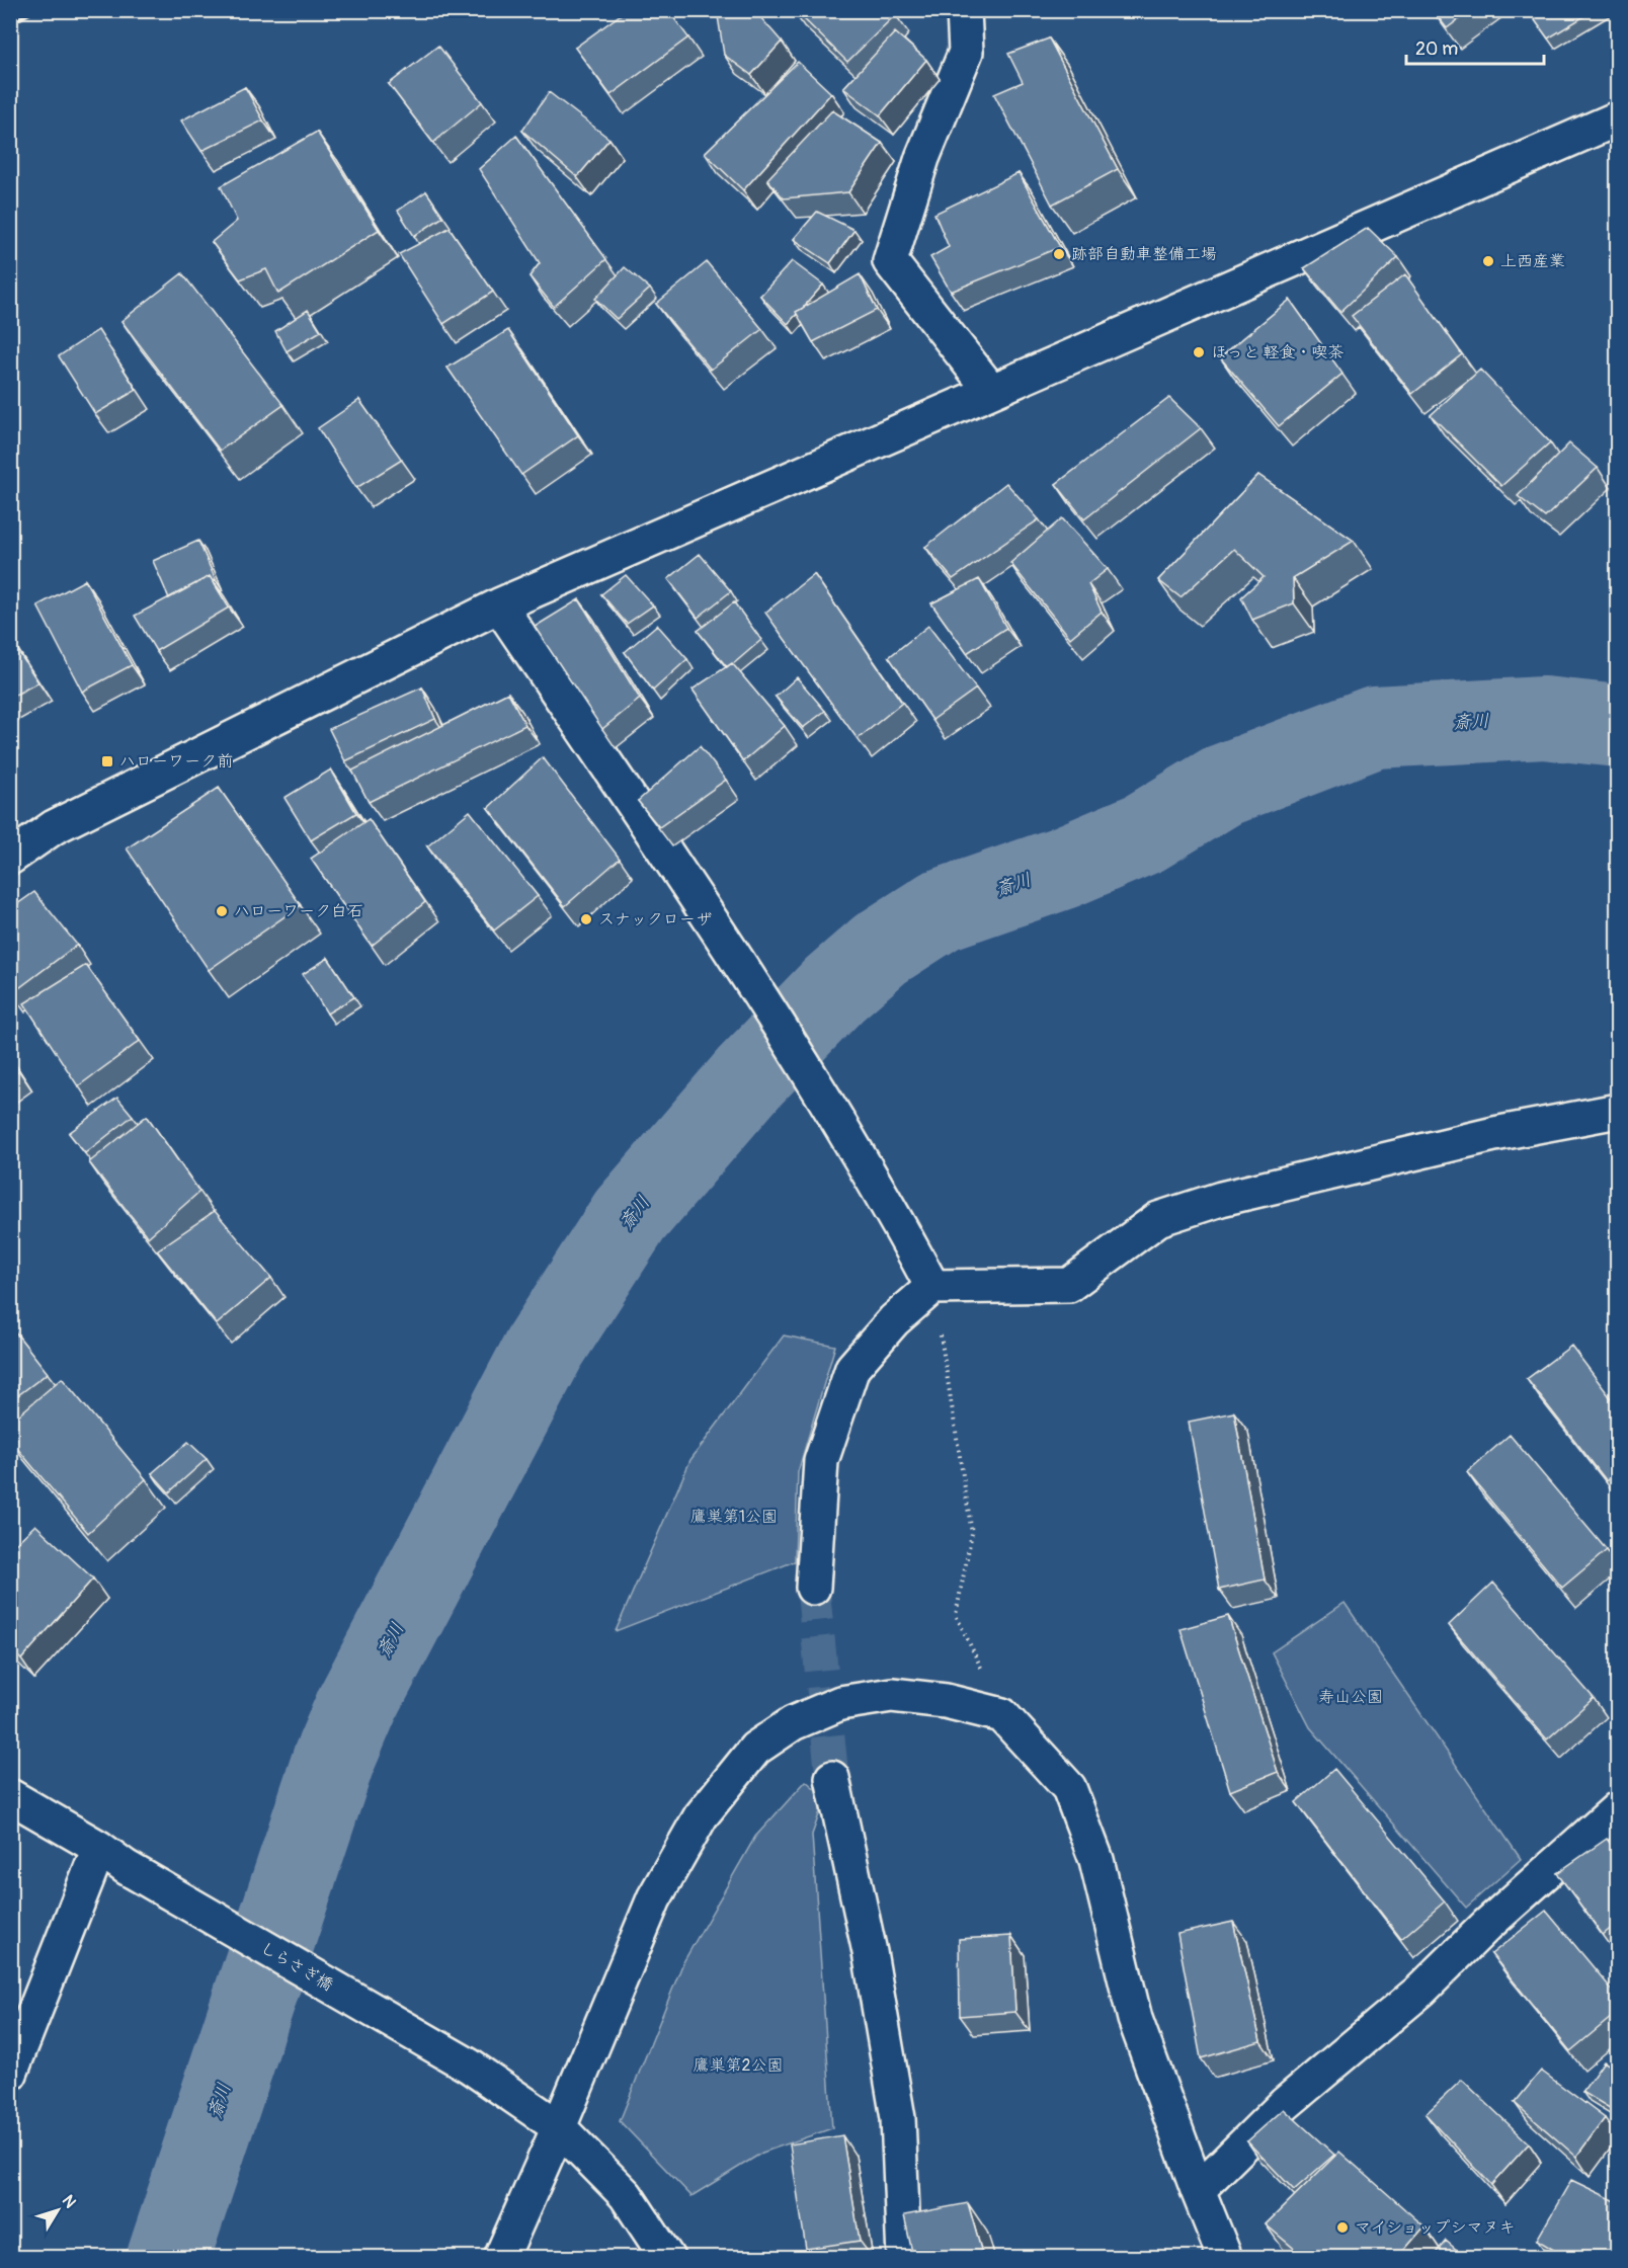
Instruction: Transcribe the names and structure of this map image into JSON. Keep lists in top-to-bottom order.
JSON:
{
  "streets": {
    "street": ["しらさぎ橋"]
  },
  "water": ["斎川"],
  "parks": ["鷹巣第1公園", "寿山公園", "鷹巣第2公園"],
  "places": {
    "other": [
      "跡部自動車整備工場",
      "上西産業",
      "ほっと 軽食・喫茶",
      "ハローワーク白石",
      "スナックローザ",
      "マイショップシマヌキ"
    ],
    "transit": ["ハローワーク前"]
  },
  "scale_bar": "20 m",
  "north": "top right"
}
